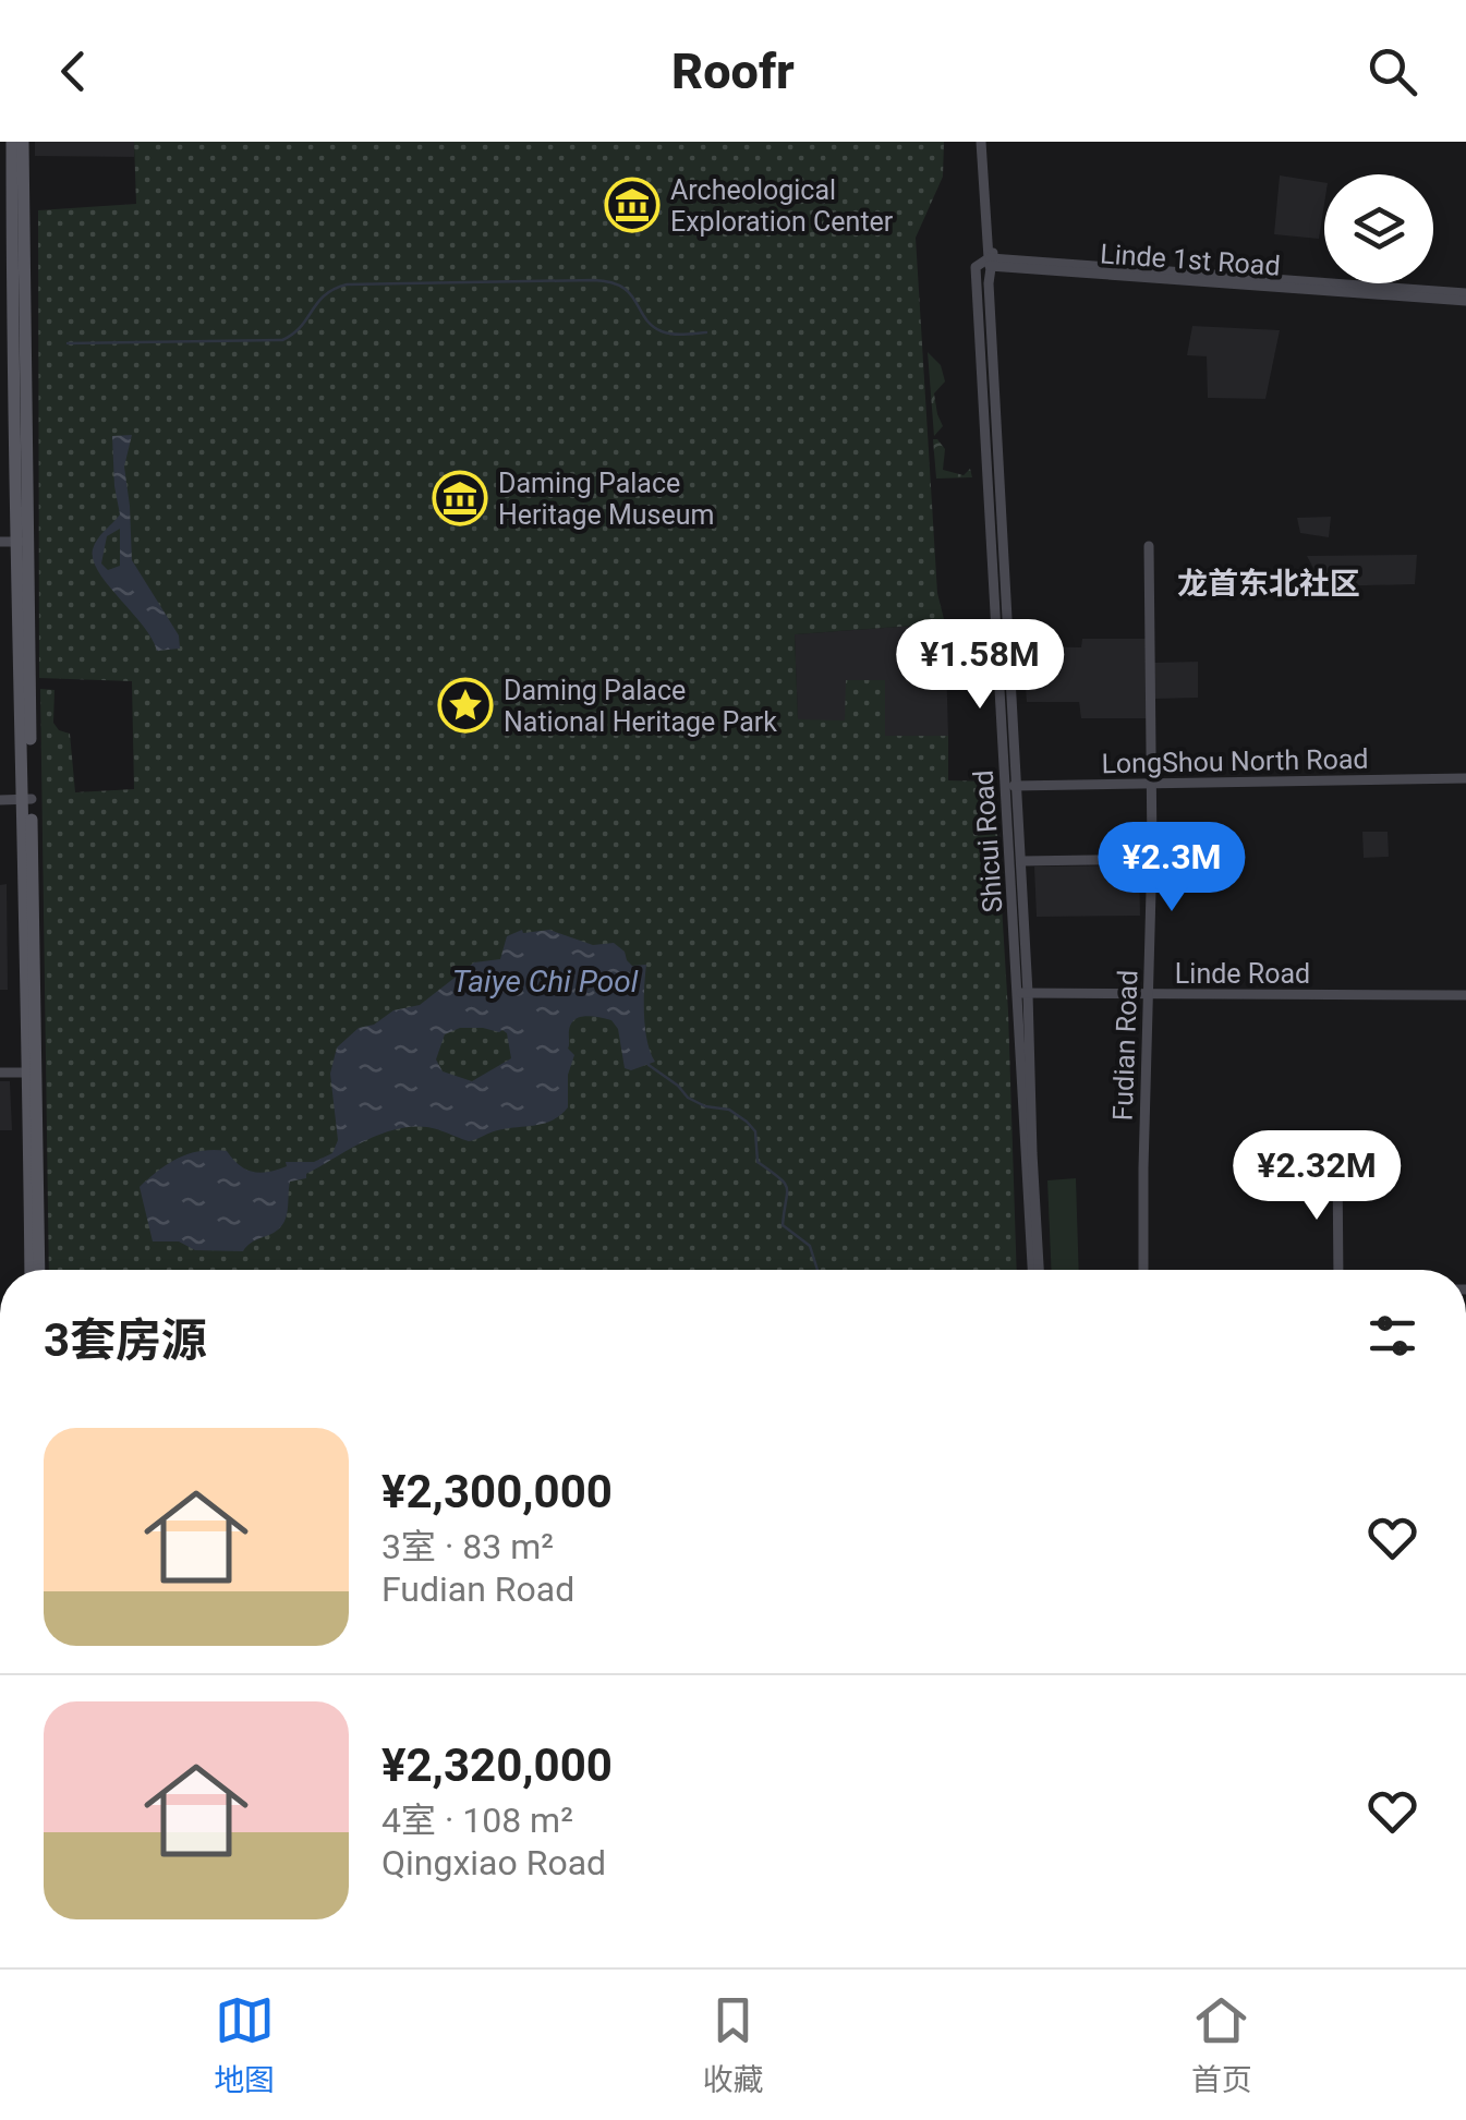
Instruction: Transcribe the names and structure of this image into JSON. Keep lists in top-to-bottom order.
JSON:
{
  "streets": {
    "main road": [
      "Linde 1st Road",
      "LongShou North Road",
      "Shicui Road",
      "Linde Road",
      "Fudian Road"
    ]
  },
  "crossings": [
    ["Linde 1st Road", "Shicui Road"],
    ["LongShou North Road", "Shicui Road"],
    ["LongShou North Road", "Fudian Road"],
    ["Shicui Road", "Linde Road"],
    ["Linde Road", "Fudian Road"]
  ],
  "districts": ["龙首东北社区"],
  "water": ["Taiye Chi Pool"],
  "places": {
    "museum": ["Archeological Exploration Center", "Daming Palace Heritage Museum"],
    "place": ["Daming Palace National Heritage Park"]
  },
  "page": {
    "header": "Roofr",
    "price": ["¥1.58M", "¥2.3M", "¥2.32M"],
    "heading": "3套房源",
    "list": [
      {
        "name": "¥2,300,000",
        "note": "3室 · 83 m² · Fudian Road"
      },
      {
        "name": "¥2,320,000",
        "note": "4室 · 108 m² · Qingxiao Road"
      }
    ],
    "tabs": ["地图", "收藏", "首页"]
  }
}
